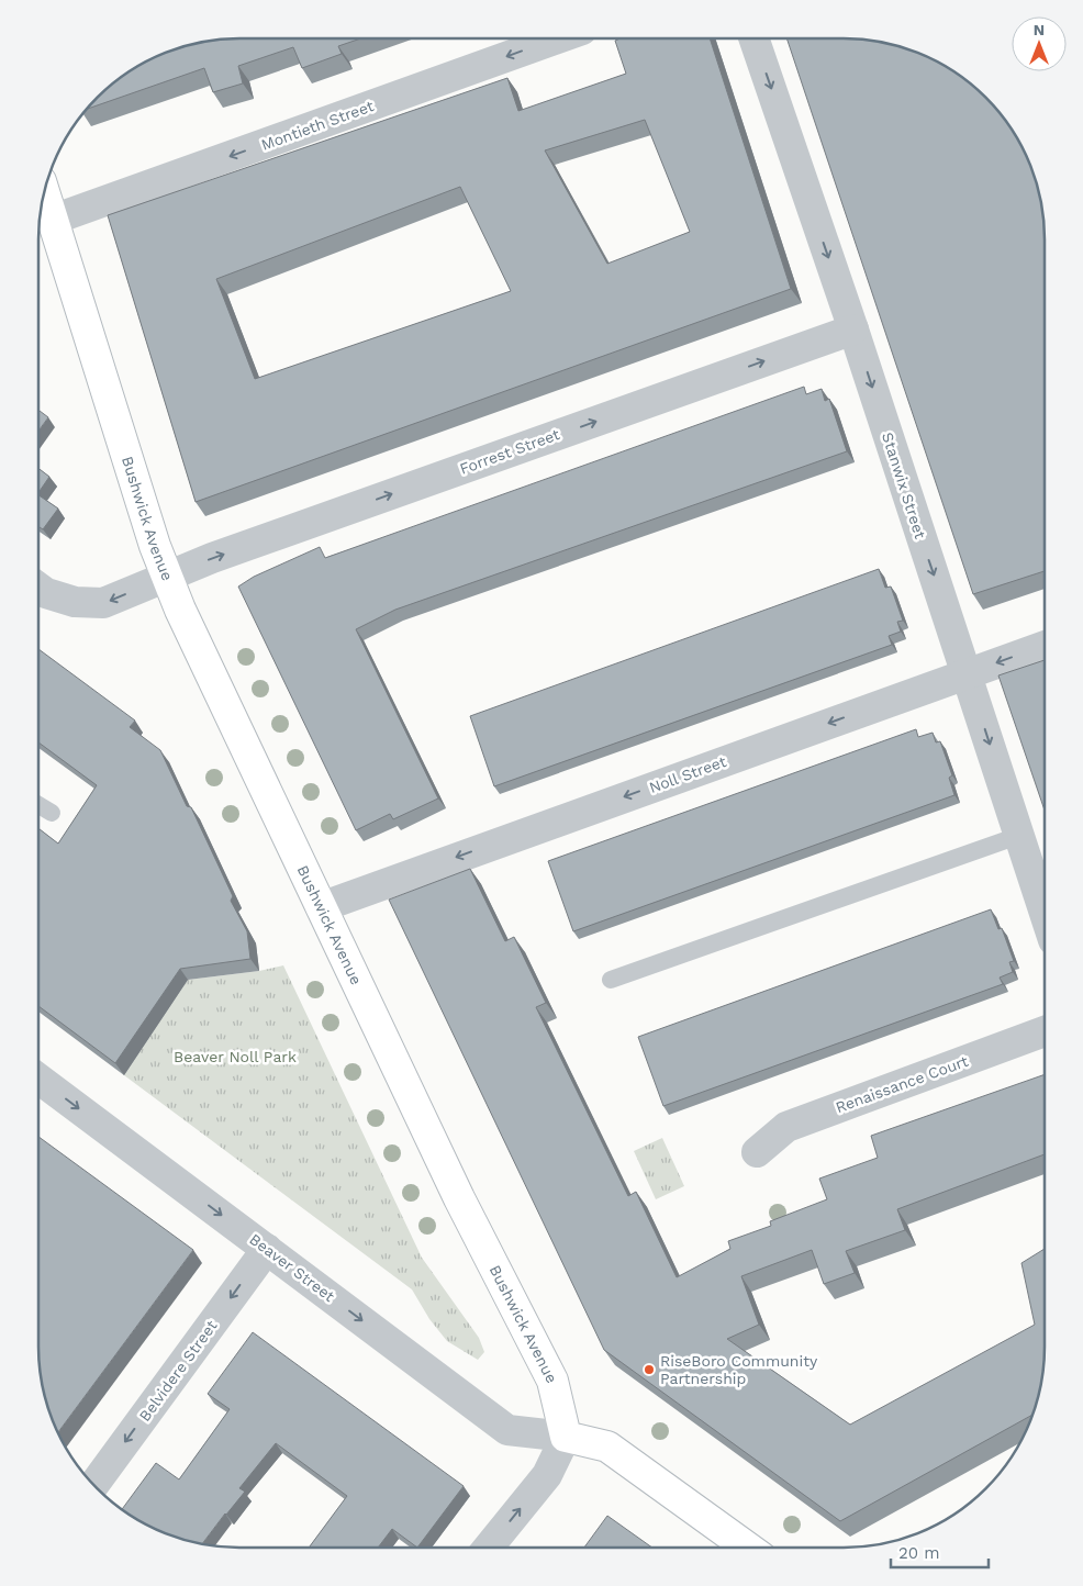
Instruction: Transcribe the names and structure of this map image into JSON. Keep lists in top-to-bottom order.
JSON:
{
  "streets": {
    "main road": ["Bushwick Avenue"],
    "street": [
      "Montieth Street",
      "Forrest Street",
      "Stanwix Street",
      "Noll Street",
      "Renaissance Court",
      "Beaver Street",
      "Belvidere Street"
    ]
  },
  "crossings": [
    ["Montieth Street", "Bushwick Avenue"],
    ["Forrest Street", "Stanwix Street"],
    ["Forrest Street", "Bushwick Avenue"],
    ["Stanwix Street", "Noll Street"],
    ["Bushwick Avenue", "Noll Street"],
    ["Bushwick Avenue", "Beaver Street"],
    ["Beaver Street", "Belvidere Street"]
  ],
  "one_way": [
    "Montieth Street",
    "Stanwix Street",
    "Noll Street",
    "Beaver Street",
    "Belvidere Street"
  ],
  "parks": ["Beaver Noll Park"],
  "places": ["RiseBoro Community Partnership"],
  "scale_bar": "20 m",
  "north": "top"
}
